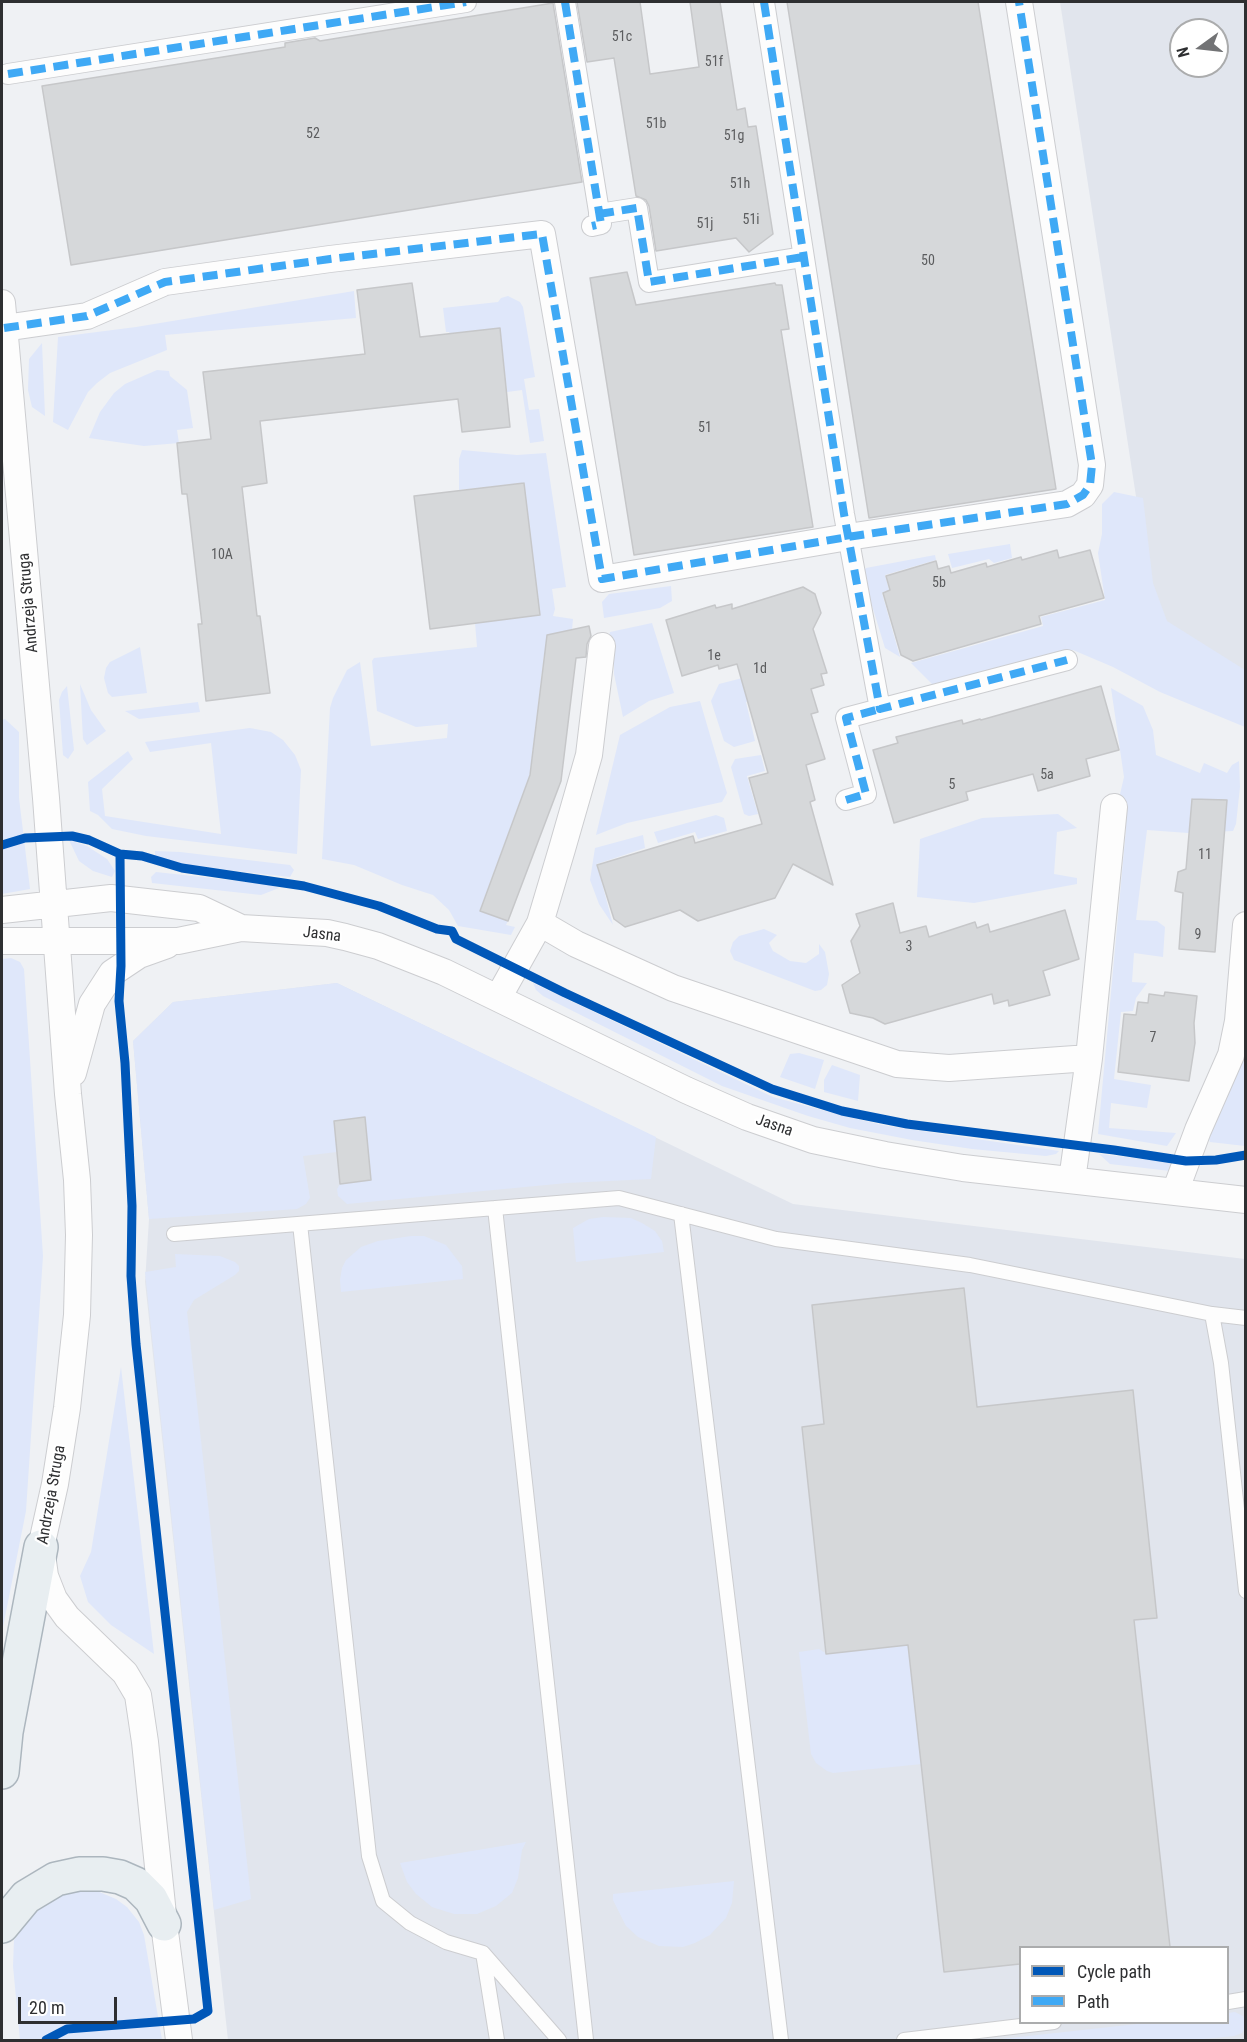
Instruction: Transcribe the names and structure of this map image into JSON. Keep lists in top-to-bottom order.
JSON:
{
  "streets": {
    "street": ["Andrzeja Struga", "Jasna"]
  },
  "crossings": [
    ["Andrzeja Struga", "Jasna"]
  ],
  "house_numbers": [
    "51c",
    "51f",
    "51b",
    "52",
    "51g",
    "51h",
    "51i",
    "51j",
    "50",
    "51",
    "10A",
    "5b",
    "1e",
    "1d",
    "5a",
    "5",
    "11",
    "9",
    "3",
    "7"
  ],
  "legend": ["Cycle path", "Path"],
  "scale_bar": "20 m",
  "north": "left"
}
